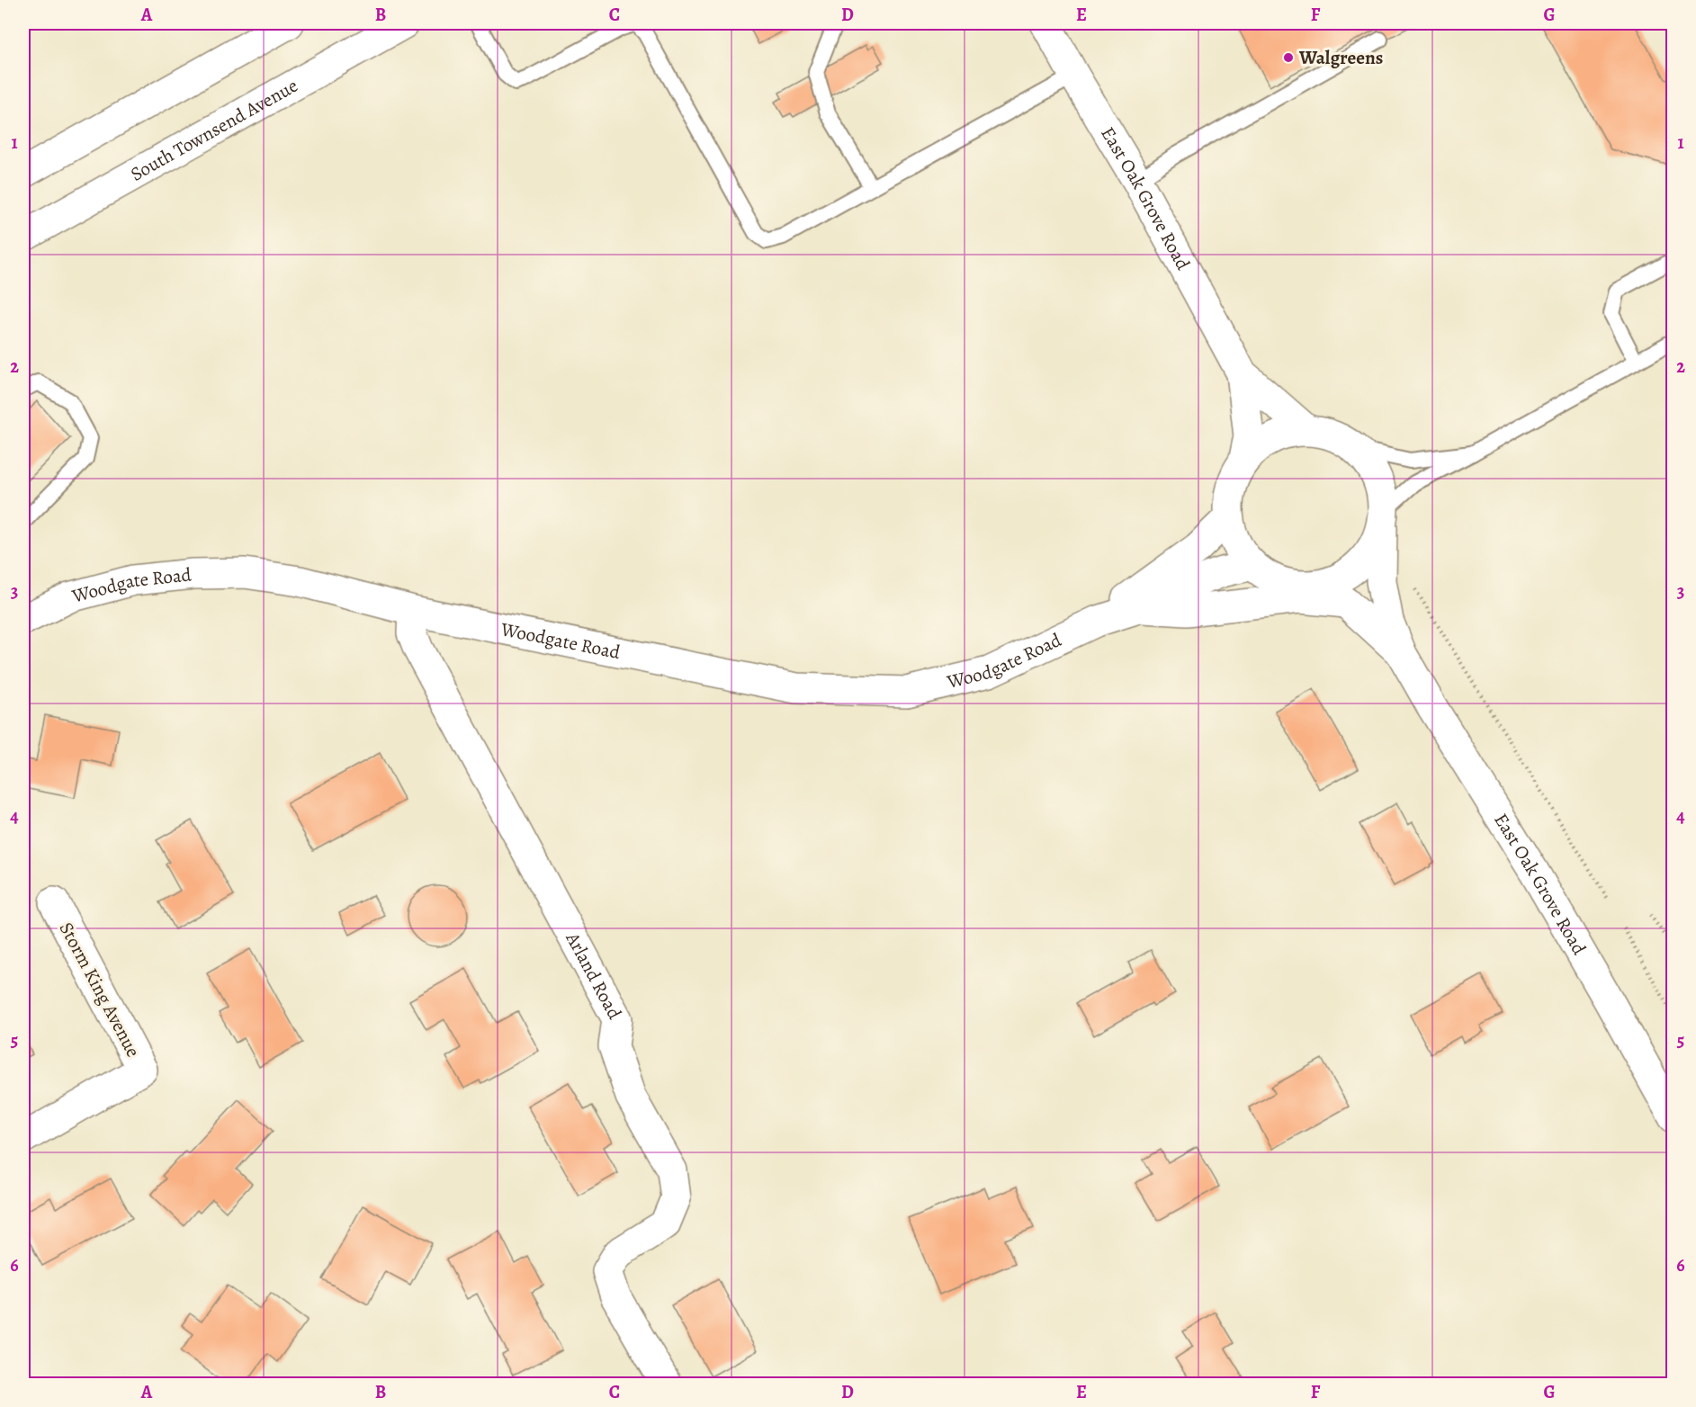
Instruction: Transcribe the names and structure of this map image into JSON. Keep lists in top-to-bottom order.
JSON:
{
  "streets": {
    "main road": [
      "South Townsend Avenue",
      "East Oak Grove Road",
      "Woodgate Road",
      "Arland Road",
      "Storm King Avenue"
    ]
  },
  "crossings": [
    ["East Oak Grove Road", "Woodgate Road"],
    ["Woodgate Road", "Arland Road"]
  ],
  "places": ["Walgreens"],
  "grid": {
    "columns": [
      "A",
      "B",
      "C",
      "D",
      "E",
      "F",
      "G"
    ],
    "rows": [
      "1",
      "2",
      "3",
      "4",
      "5",
      "6"
    ]
  }
}
